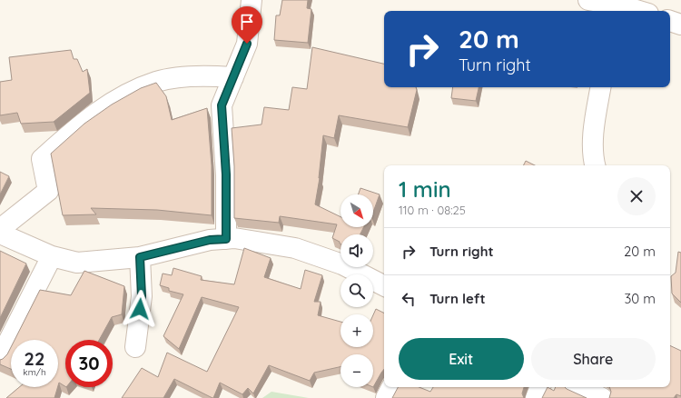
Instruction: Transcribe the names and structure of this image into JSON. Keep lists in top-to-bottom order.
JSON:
{
  "north": "bottom right",
  "page": {
    "turn": ["20 m", "Turn right"],
    "heading": ["1 min", "110 m · 08:25"],
    "map_buttons": ["+", "−"],
    "list": [
      {
        "name": "Turn right",
        "value": "20 m"
      },
      {
        "name": "Turn left",
        "value": "30 m"
      }
    ],
    "buttons": ["Exit", "Share"],
    "speed": "22 km/h",
    "limit": "30"
  }
}
